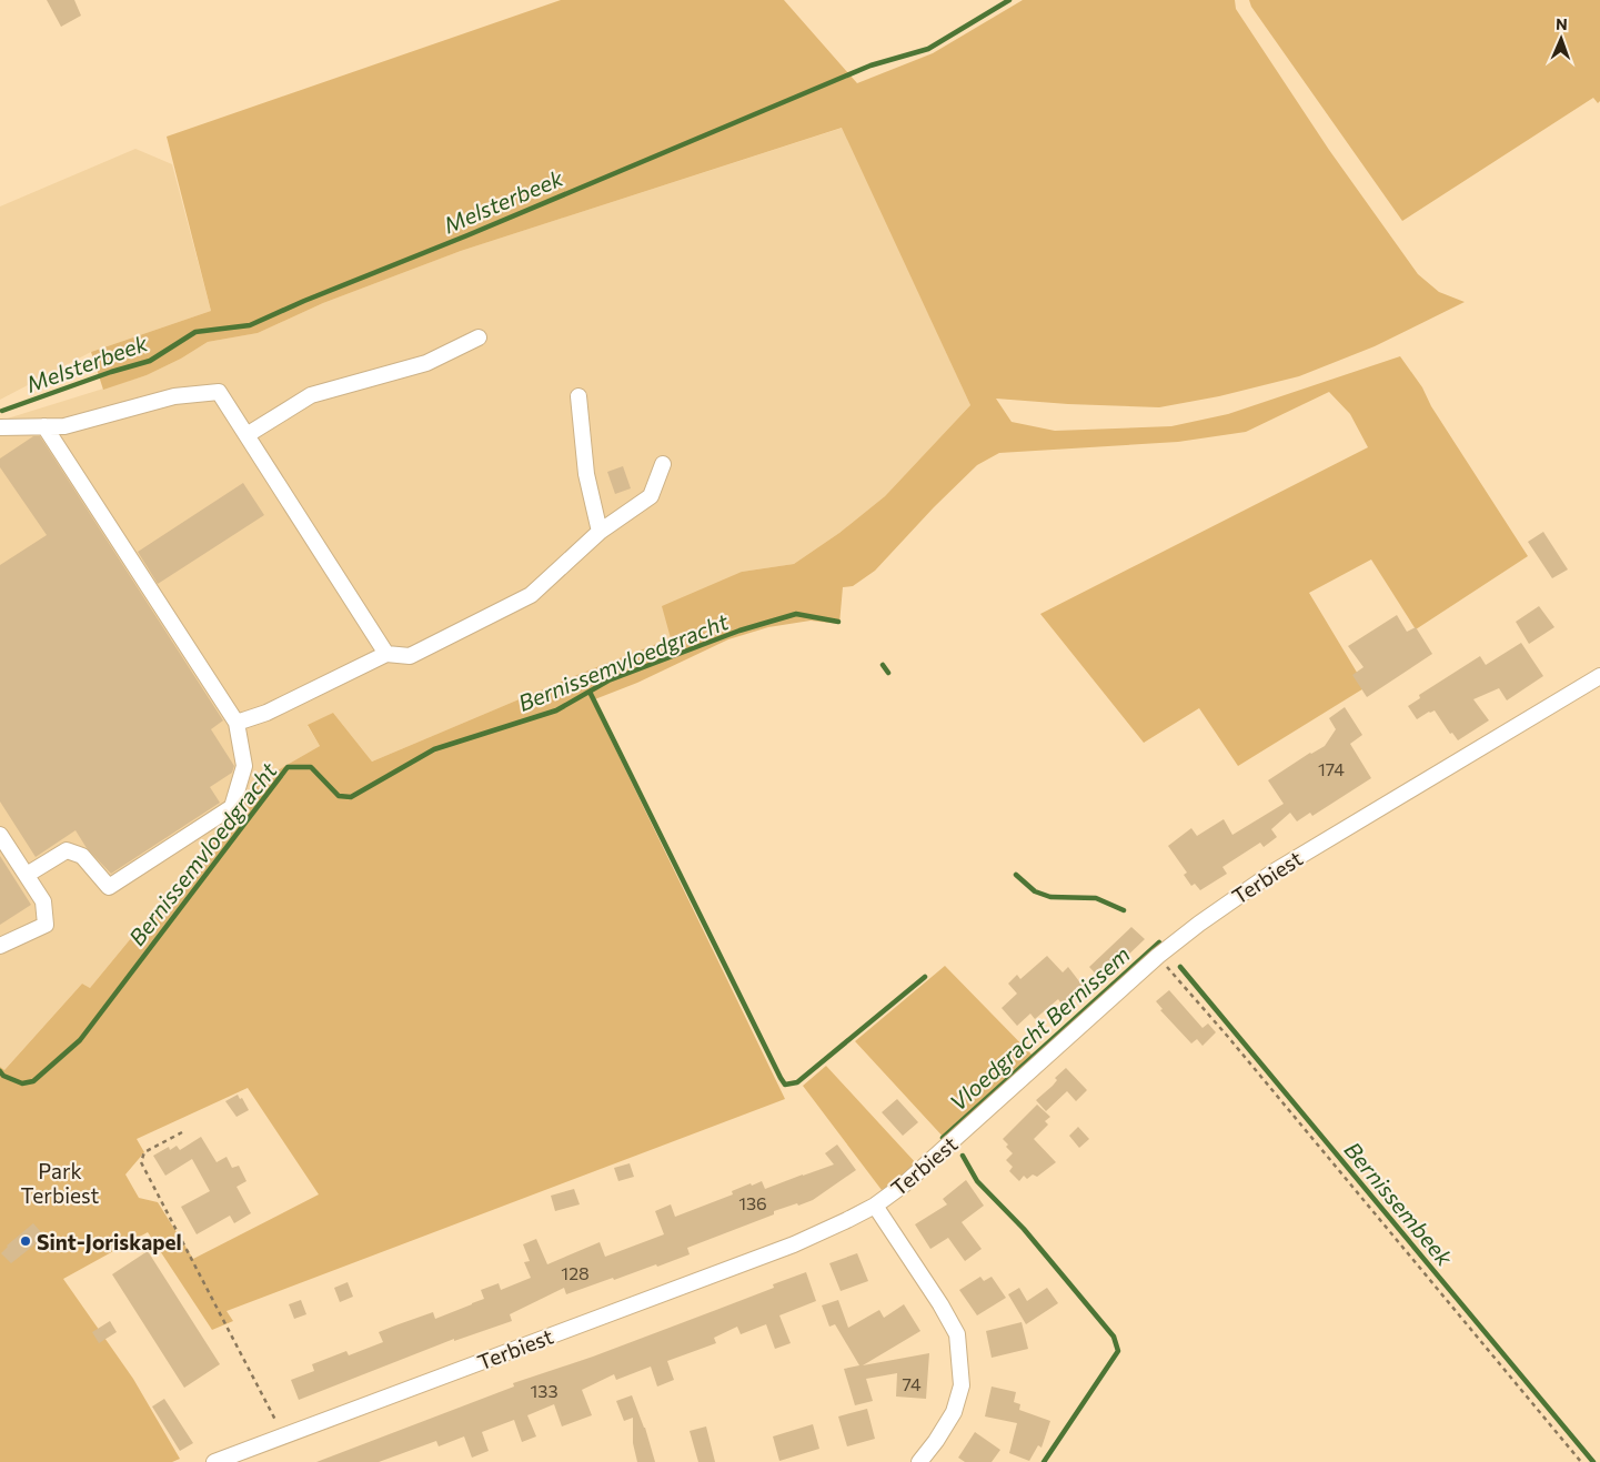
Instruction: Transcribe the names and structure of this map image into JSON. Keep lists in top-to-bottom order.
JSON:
{
  "streets": {
    "street": ["Terbiest"]
  },
  "water": [
    "Melsterbeek",
    "Bernissemvloedgracht",
    "Vloedgracht Bernissem",
    "Bernissembeek"
  ],
  "parks": ["Park Terbiest"],
  "places": ["Sint-Joriskapel"],
  "house_numbers": [
    "174",
    "136",
    "128",
    "74",
    "133"
  ],
  "north": "top"
}
